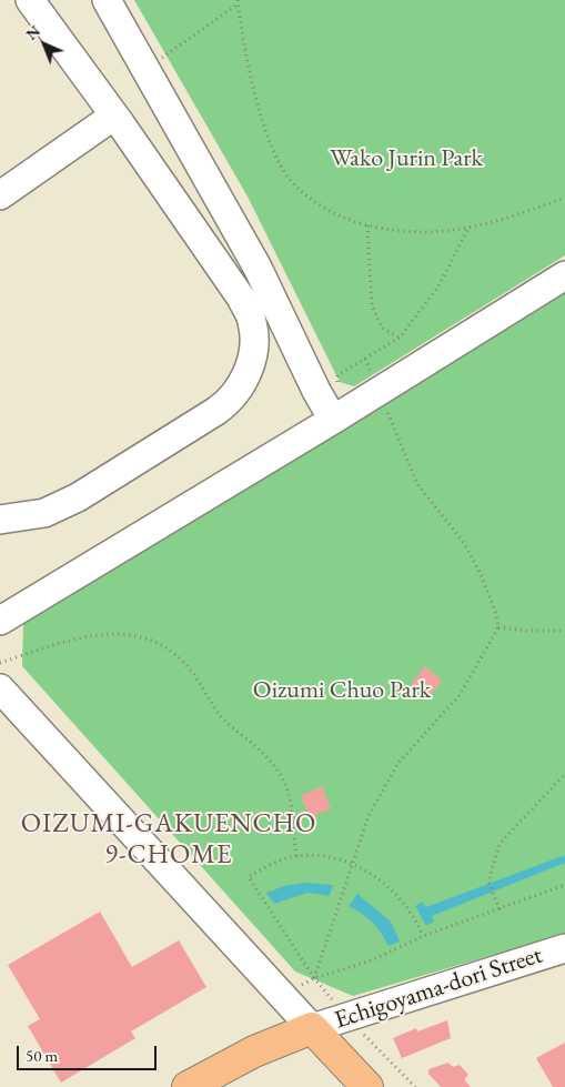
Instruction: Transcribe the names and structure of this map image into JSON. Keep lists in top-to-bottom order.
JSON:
{
  "streets": {
    "street": ["Echigoyama-dori Street"]
  },
  "districts": ["OIZUMI-GAKUENCHO 9-CHOME"],
  "parks": ["Wako Jurin Park", "Oizumi Chuo Park"],
  "scale_bar": "50 m",
  "north": "top left"
}
